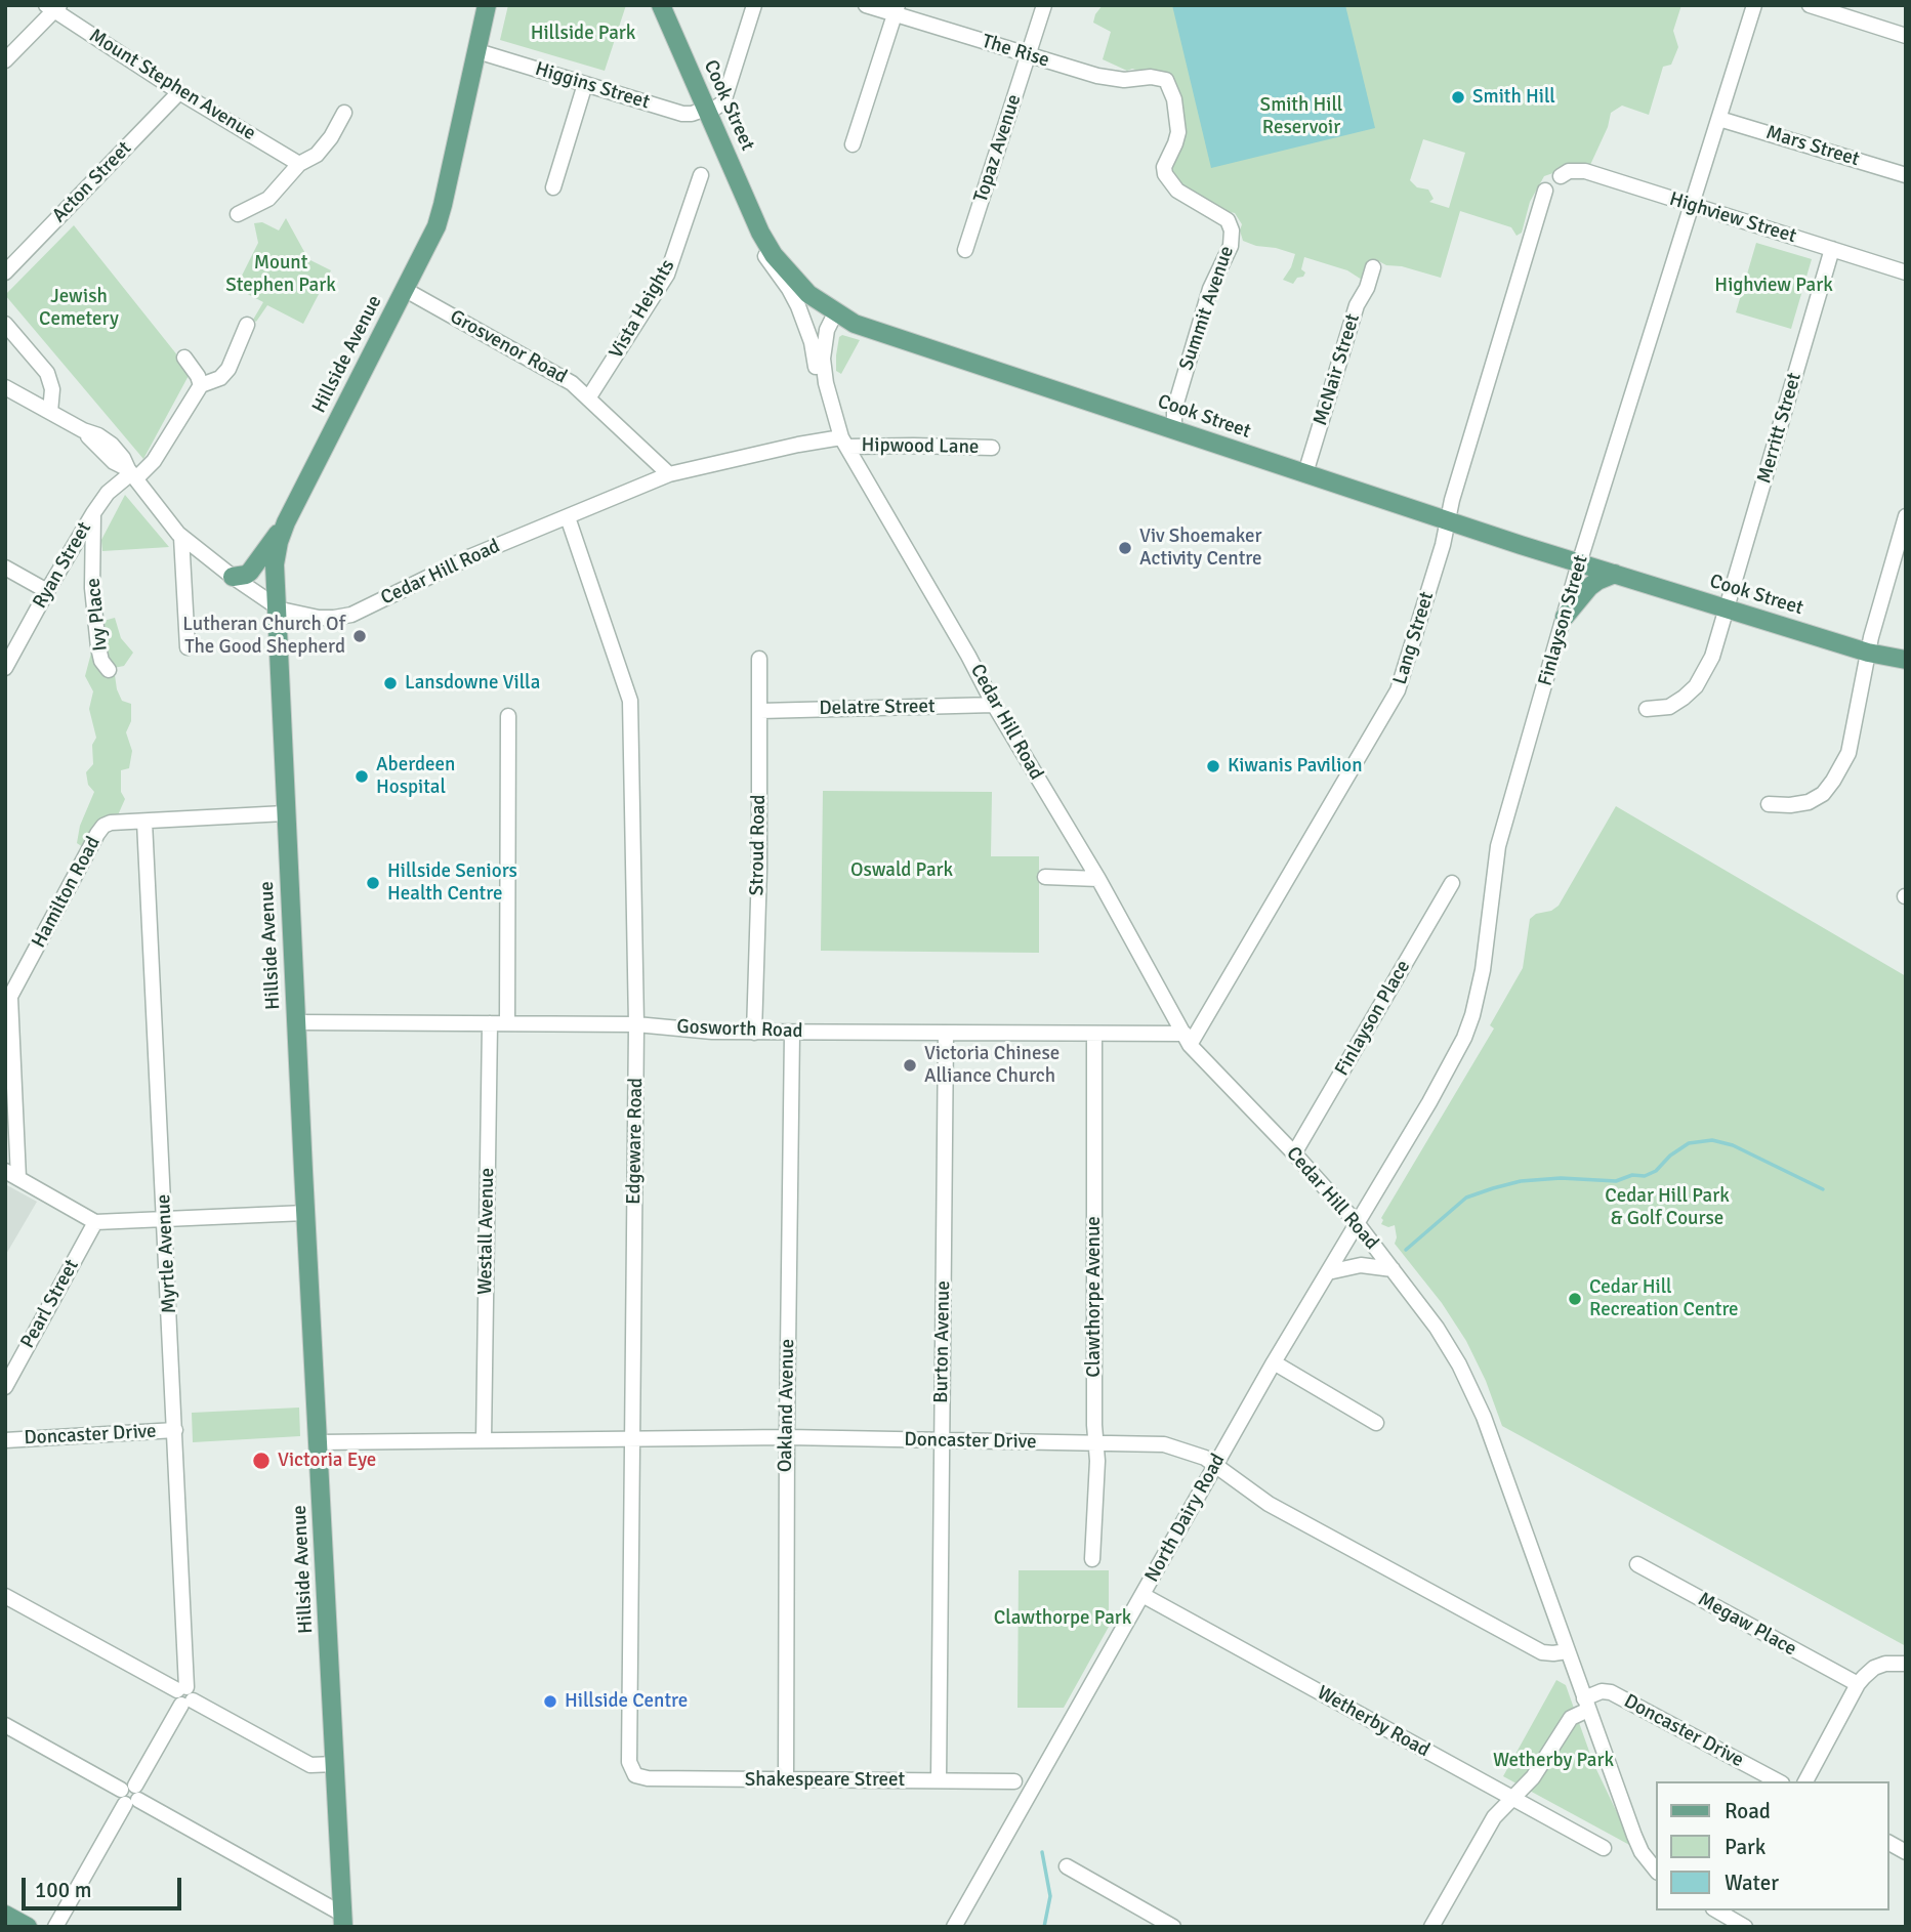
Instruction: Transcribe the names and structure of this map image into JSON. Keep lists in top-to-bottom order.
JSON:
{
  "streets": {
    "main road": ["Cook Street", "Hillside Avenue"],
    "street": [
      "The Rise",
      "Mount Stephen Avenue",
      "Higgins Street",
      "Mars Street",
      "Topaz Avenue",
      "Acton Street",
      "Highview Street",
      "Summit Avenue",
      "Vista Heights",
      "Grosvenor Road",
      "McNair Street",
      "Merritt Street",
      "Hipwood Lane",
      "Ryan Street",
      "Cedar Hill Road",
      "Ivy Place",
      "Finlayson Street",
      "Lang Street",
      "Delatre Street",
      "Stroud Road",
      "Hamilton Road",
      "Finlayson Place",
      "Gosworth Road",
      "Edgeware Road",
      "Westall Avenue",
      "Myrtle Avenue",
      "Clawthorpe Avenue",
      "Pearl Street",
      "Burton Avenue",
      "Oakland Avenue",
      "Doncaster Drive",
      "North Dairy Road",
      "Megaw Place",
      "Wetherby Road",
      "Shakespeare Street"
    ]
  },
  "crossings": [
    ["The Rise", "Topaz Avenue"],
    ["The Rise", "Summit Avenue"],
    ["Mount Stephen Avenue", "Acton Street"],
    ["Higgins Street", "Cook Street"],
    ["Higgins Street", "Hillside Avenue"],
    ["Cook Street", "Summit Avenue"],
    ["Cook Street", "McNair Street"],
    ["Cook Street", "Merritt Street"],
    ["Cook Street", "Finlayson Street"],
    ["Cook Street", "Lang Street"],
    ["Mars Street", "Finlayson Street"],
    ["Highview Street", "Merritt Street"],
    ["Highview Street", "Finlayson Street"],
    ["Vista Heights", "Grosvenor Road"],
    ["Grosvenor Road", "Hillside Avenue"],
    ["Grosvenor Road", "Cedar Hill Road"],
    ["Hillside Avenue", "Cedar Hill Road"],
    ["Hillside Avenue", "Hamilton Road"],
    ["Hillside Avenue", "Gosworth Road"],
    ["Hillside Avenue", "Doncaster Drive"],
    ["Hipwood Lane", "Cedar Hill Road"],
    ["Ryan Street", "Cedar Hill Road"],
    ["Ryan Street", "Ivy Place"],
    ["Cedar Hill Road", "Finlayson Street"],
    ["Cedar Hill Road", "Lang Street"],
    ["Cedar Hill Road", "Delatre Street"],
    ["Cedar Hill Road", "Finlayson Place"],
    ["Cedar Hill Road", "Gosworth Road"],
    ["Cedar Hill Road", "Edgeware Road"],
    ["Cedar Hill Road", "Doncaster Drive"],
    ["Cedar Hill Road", "North Dairy Road"],
    ["Finlayson Street", "North Dairy Road"],
    ["Lang Street", "Gosworth Road"],
    ["Delatre Street", "Stroud Road"],
    ["Stroud Road", "Gosworth Road"],
    ["Hamilton Road", "Myrtle Avenue"],
    ["Gosworth Road", "Edgeware Road"],
    ["Gosworth Road", "Westall Avenue"],
    ["Gosworth Road", "Clawthorpe Avenue"],
    ["Gosworth Road", "Burton Avenue"],
    ["Gosworth Road", "Oakland Avenue"],
    ["Edgeware Road", "Doncaster Drive"],
    ["Edgeware Road", "Shakespeare Street"],
    ["Westall Avenue", "Doncaster Drive"],
    ["Myrtle Avenue", "Doncaster Drive"],
    ["Clawthorpe Avenue", "Doncaster Drive"],
    ["Burton Avenue", "Doncaster Drive"],
    ["Burton Avenue", "Shakespeare Street"],
    ["Oakland Avenue", "Doncaster Drive"],
    ["Oakland Avenue", "Shakespeare Street"],
    ["Doncaster Drive", "North Dairy Road"],
    ["North Dairy Road", "Wetherby Road"]
  ],
  "parks": [
    "Hillside Park",
    "Smith Hill Reservoir",
    "Mount Stephen Park",
    "Highview Park",
    "Jewish Cemetery",
    "Oswald Park",
    "Cedar Hill Park & Golf Course",
    "Clawthorpe Park",
    "Wetherby Park"
  ],
  "places": [
    "Smith Hill",
    "Viv Shoemaker Activity Centre",
    "Lutheran Church Of The Good Shepherd",
    "Lansdowne Villa",
    "Kiwanis Pavilion",
    "Aberdeen Hospital",
    "Hillside Seniors Health Centre",
    "Victoria Chinese Alliance Church",
    "Cedar Hill Recreation Centre",
    "Victoria Eye",
    "Hillside Centre"
  ],
  "legend": ["Road", "Park", "Water"],
  "scale_bar": "100 m"
}
